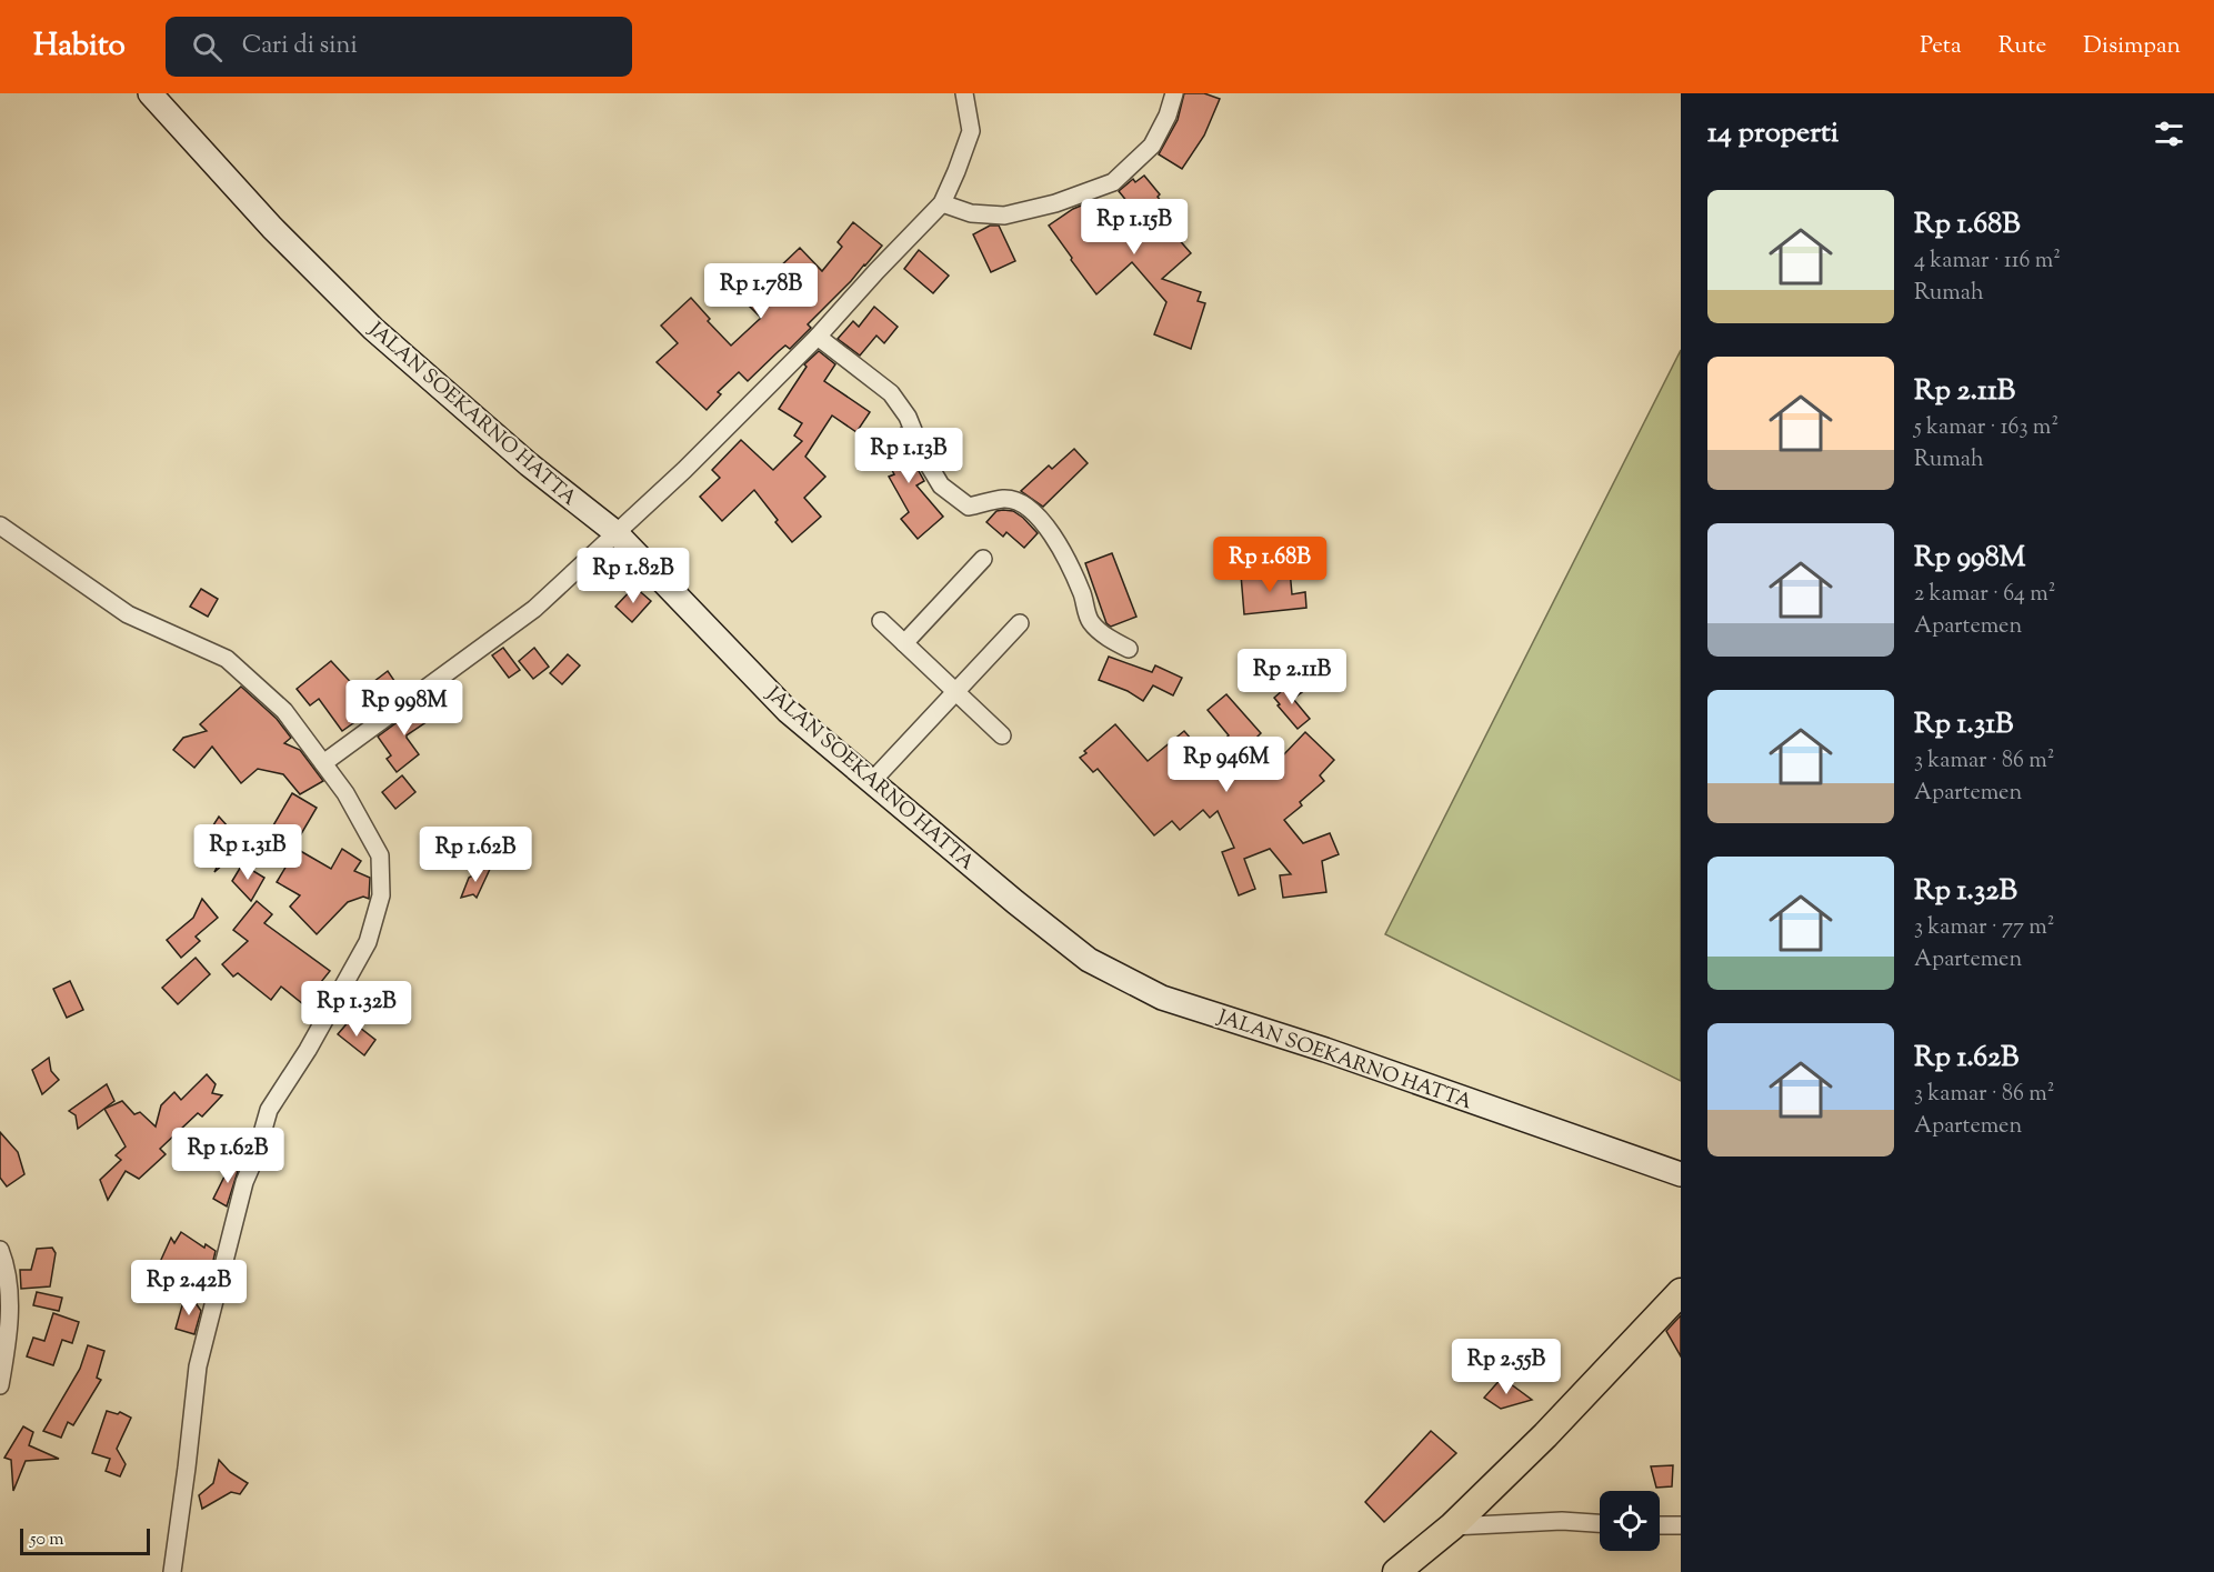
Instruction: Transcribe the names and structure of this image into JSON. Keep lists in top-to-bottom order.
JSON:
{
  "streets": {
    "street": ["JALAN SOEKARNO HATTA"]
  },
  "scale_bar": "50 m",
  "page": {
    "header": "Habito",
    "search": "Cari di sini",
    "nav": ["Peta", "Rute", "Disimpan"],
    "heading": "14 properti",
    "list": [
      {
        "name": "Rp 1.68B",
        "note": "4 kamar · 116 m² · Rumah"
      },
      {
        "name": "Rp 2.11B",
        "note": "5 kamar · 163 m² · Rumah"
      },
      {
        "name": "Rp 998M",
        "note": "2 kamar · 64 m² · Apartemen"
      },
      {
        "name": "Rp 1.31B",
        "note": "3 kamar · 86 m² · Apartemen"
      },
      {
        "name": "Rp 1.32B",
        "note": "3 kamar · 77 m² · Apartemen"
      },
      {
        "name": "Rp 1.62B",
        "note": "3 kamar · 86 m² · Apartemen"
      }
    ],
    "price": [
      "Rp 1.15B",
      "Rp 1.78B",
      "Rp 1.13B",
      "Rp 1.68B",
      "Rp 1.82B",
      "Rp 2.11B",
      "Rp 998M",
      "Rp 946M",
      "Rp 1.31B",
      "Rp 1.62B",
      "Rp 1.32B",
      "Rp 1.62B",
      "Rp 2.42B",
      "Rp 2.55B"
    ],
    "scale": "50 m"
  }
}
